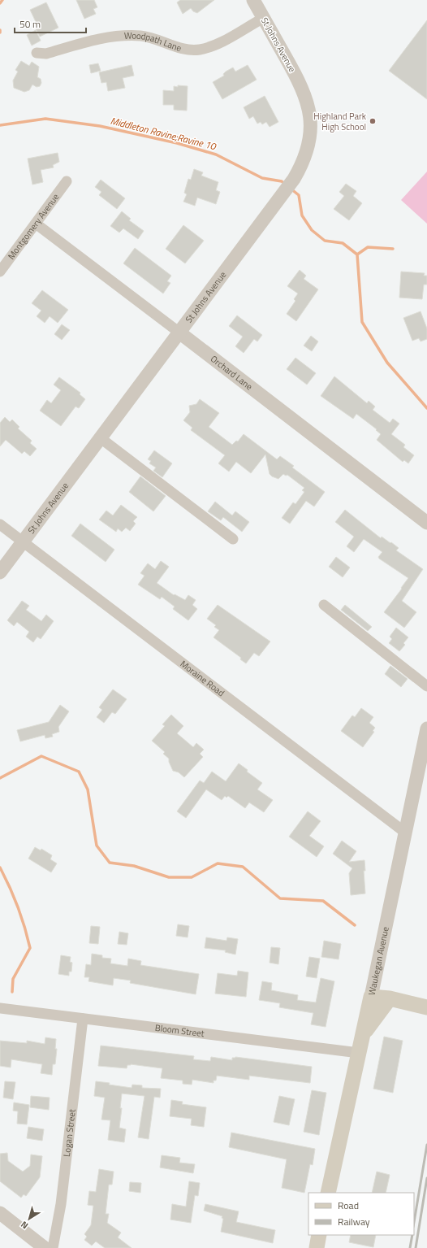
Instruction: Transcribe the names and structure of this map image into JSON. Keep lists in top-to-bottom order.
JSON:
{
  "streets": {
    "main road": ["Waukegan Avenue"],
    "street": [
      "Woodpath Lane",
      "St Johns Avenue",
      "Montgomery Avenue",
      "Orchard Lane",
      "Moraine Road",
      "Bloom Street",
      "Logan Street"
    ]
  },
  "crossings": [
    ["Woodpath Lane", "St Johns Avenue"],
    ["St Johns Avenue", "Orchard Lane"],
    ["St Johns Avenue", "Moraine Road"],
    ["Montgomery Avenue", "Orchard Lane"],
    ["Moraine Road", "Waukegan Avenue"],
    ["Waukegan Avenue", "Bloom Street"],
    ["Bloom Street", "Logan Street"]
  ],
  "water": ["Middleton Ravine;Ravine 10"],
  "places": ["Highland Park High School"],
  "legend": ["Road", "Railway"],
  "scale_bar": "50 m",
  "north": "bottom left"
}
